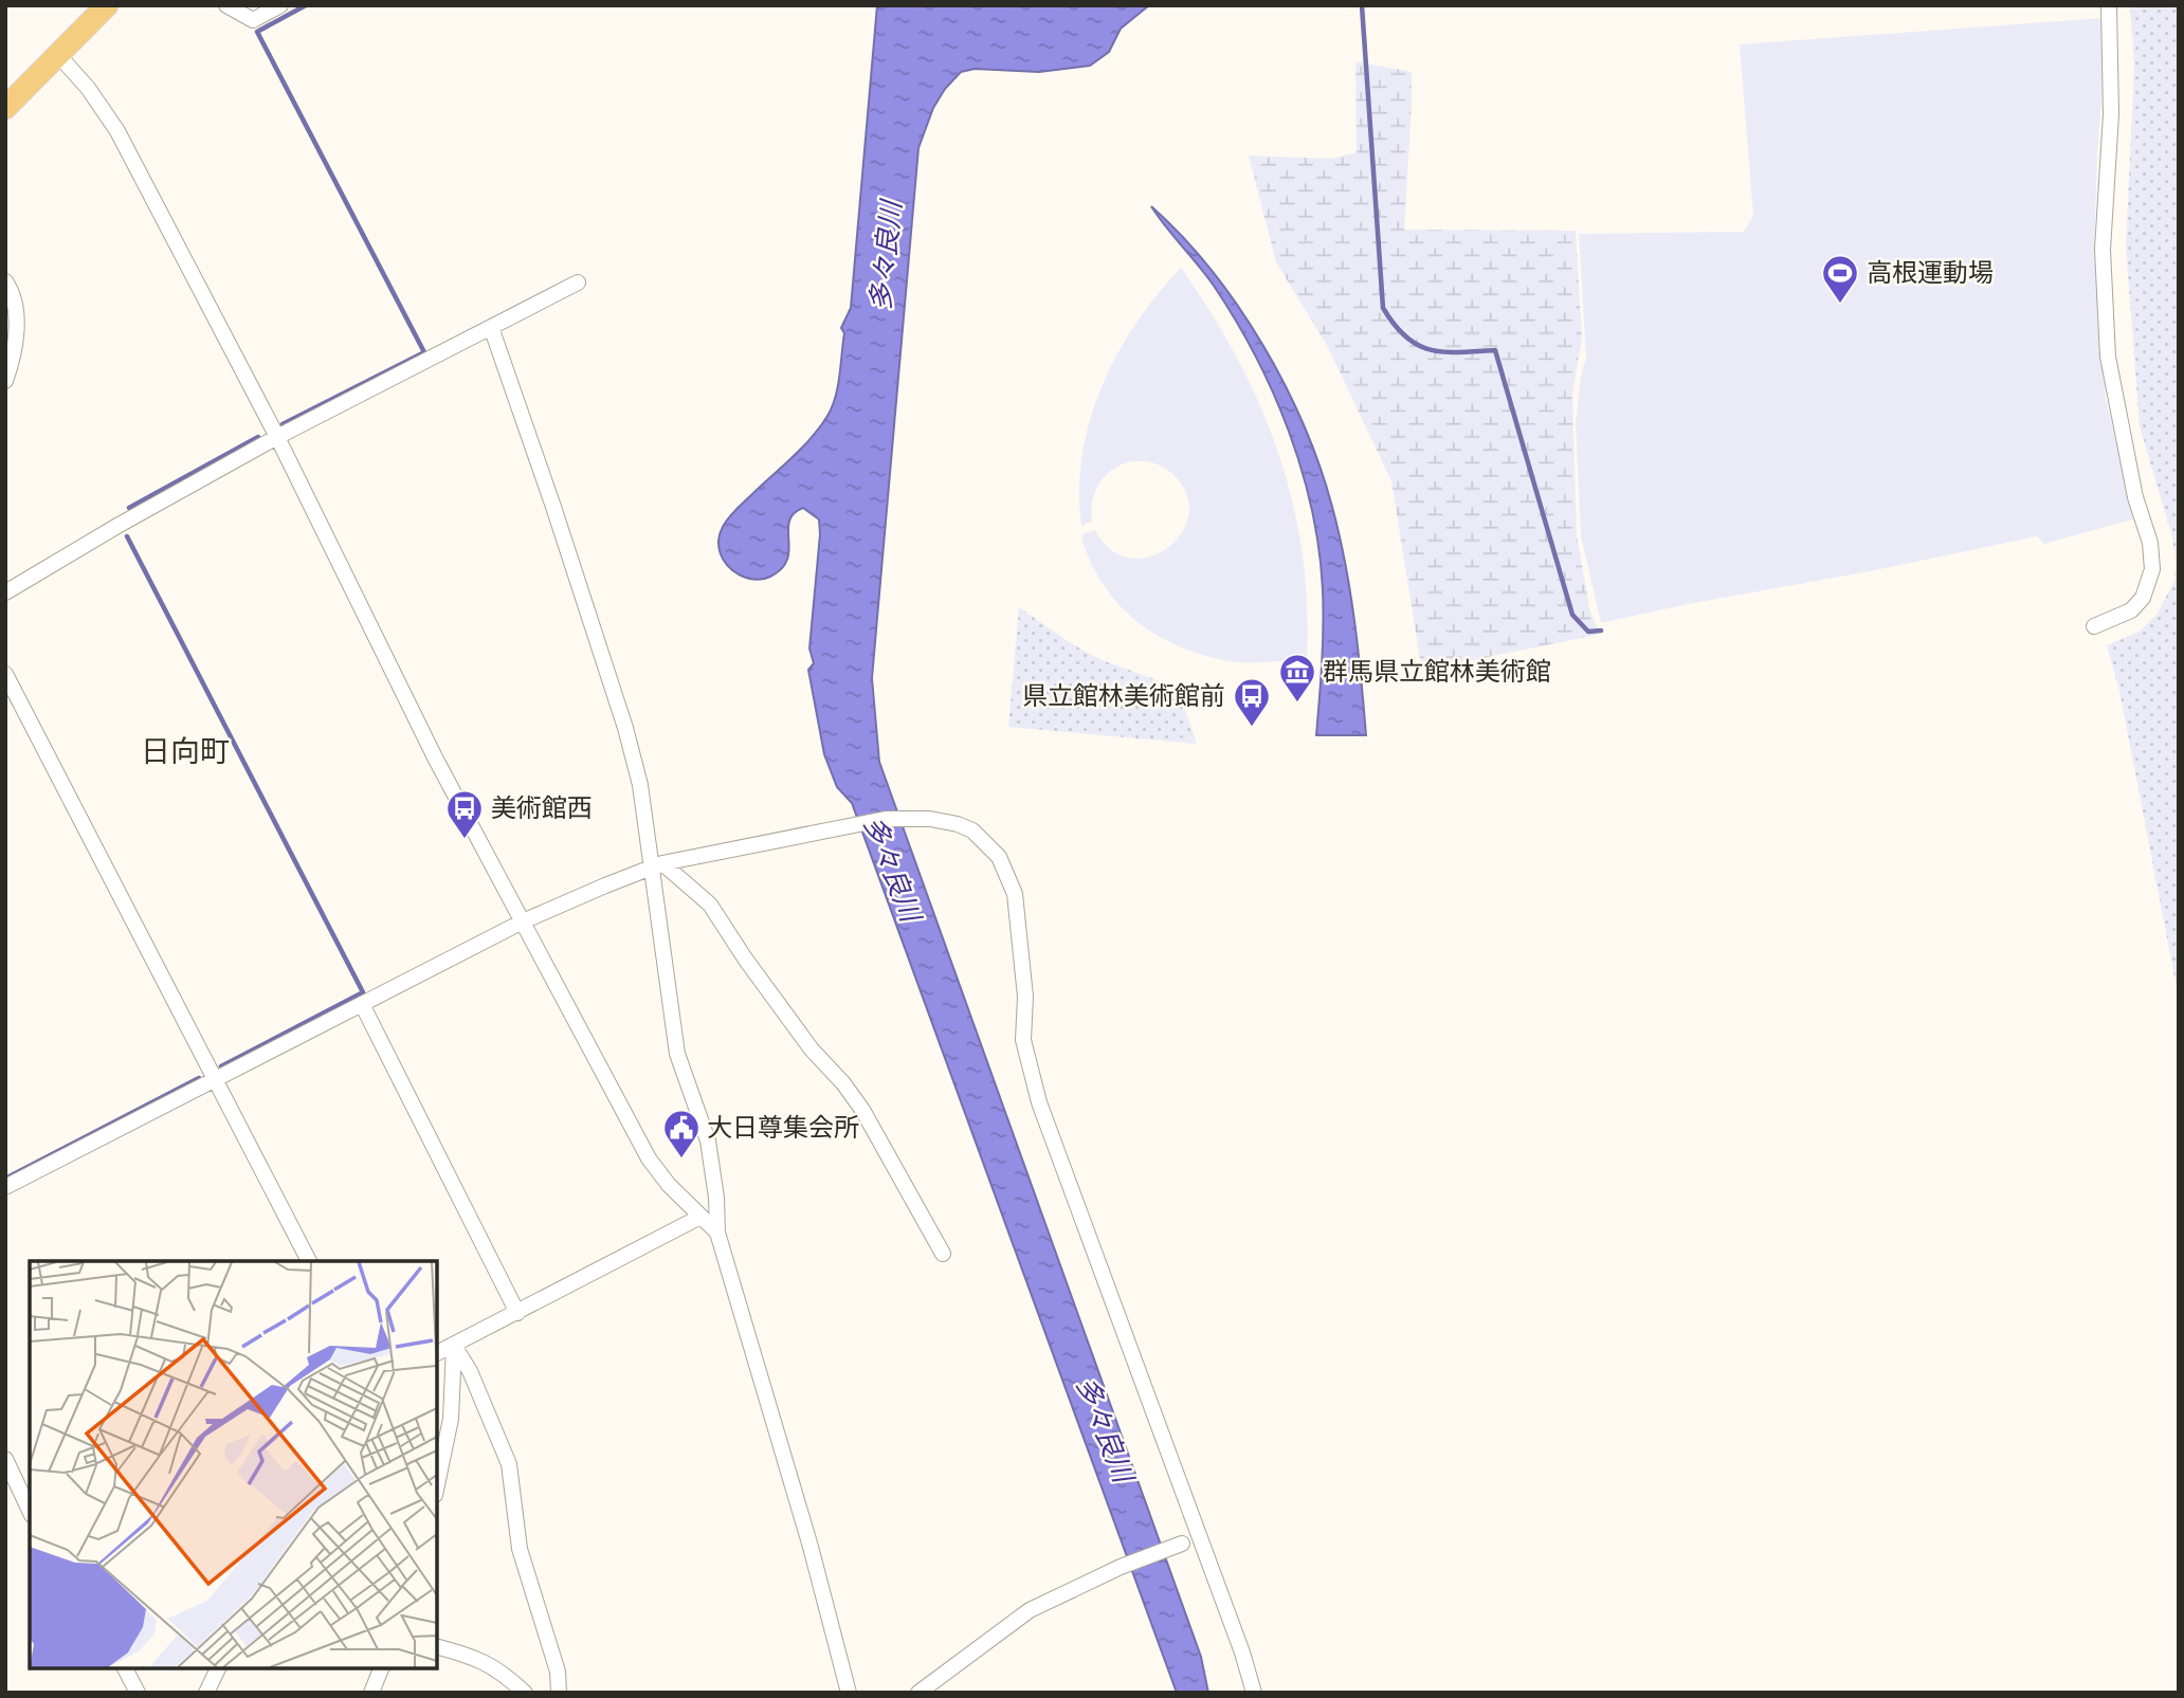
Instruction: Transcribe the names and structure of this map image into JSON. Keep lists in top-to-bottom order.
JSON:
{
  "districts": ["日向町"],
  "water": ["多々良川"],
  "places": {
    "sports": ["高根運動場"],
    "museum": ["群馬県立館林美術館"],
    "bus stop": ["県立館林美術館前", "美術館西"],
    "public building": ["大日尊集会所"]
  }
}
